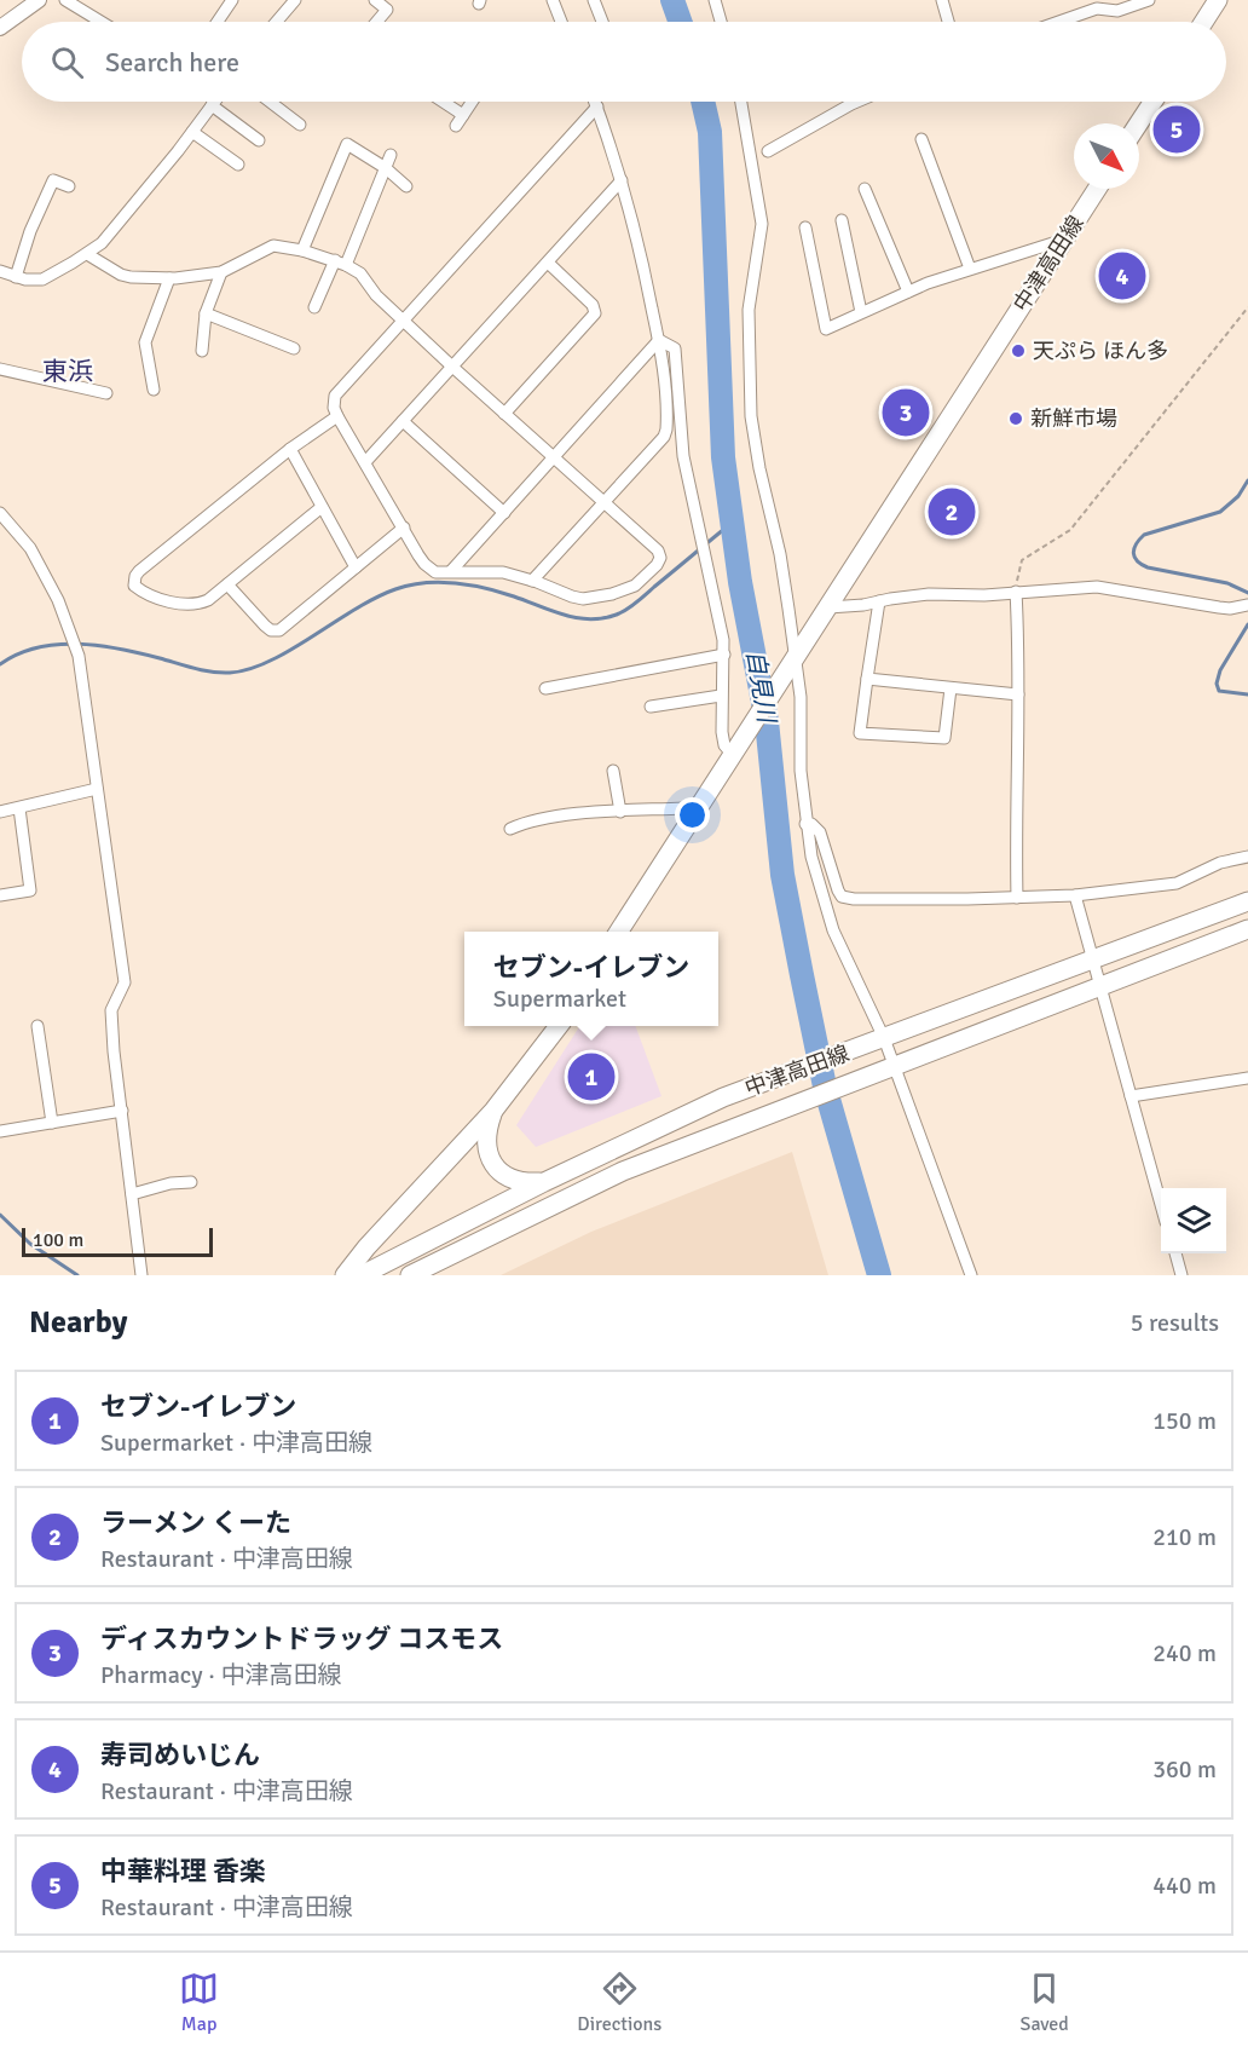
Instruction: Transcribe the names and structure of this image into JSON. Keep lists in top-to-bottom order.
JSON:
{
  "streets": {
    "main road": ["中津高田線"]
  },
  "districts": ["東浜"],
  "water": ["自見川"],
  "places": ["天ぷら ほん多", "新鮮市場"],
  "scale_bar": "100 m",
  "north": "bottom right",
  "page": {
    "search": "Search here",
    "pins": [
      "5",
      "4",
      "3",
      "2",
      "1"
    ],
    "popup": ["セブン-イレブン", "Supermarket"],
    "scale": "100 m",
    "heading": ["Nearby", "5 results"],
    "list": [
      {
        "mark": "1",
        "name": "セブン-イレブン",
        "note": "Supermarket · 中津高田線",
        "value": "150 m"
      },
      {
        "mark": "2",
        "name": "ラーメン くーた",
        "note": "Restaurant · 中津高田線",
        "value": "210 m"
      },
      {
        "mark": "3",
        "name": "ディスカウントドラッグ コスモス",
        "note": "Pharmacy · 中津高田線",
        "value": "240 m"
      },
      {
        "mark": "4",
        "name": "寿司めいじん",
        "note": "Restaurant · 中津高田線",
        "value": "360 m"
      },
      {
        "mark": "5",
        "name": "中華料理 香楽",
        "note": "Restaurant · 中津高田線",
        "value": "440 m"
      }
    ],
    "nav": ["Map", "Directions", "Saved"]
  }
}
